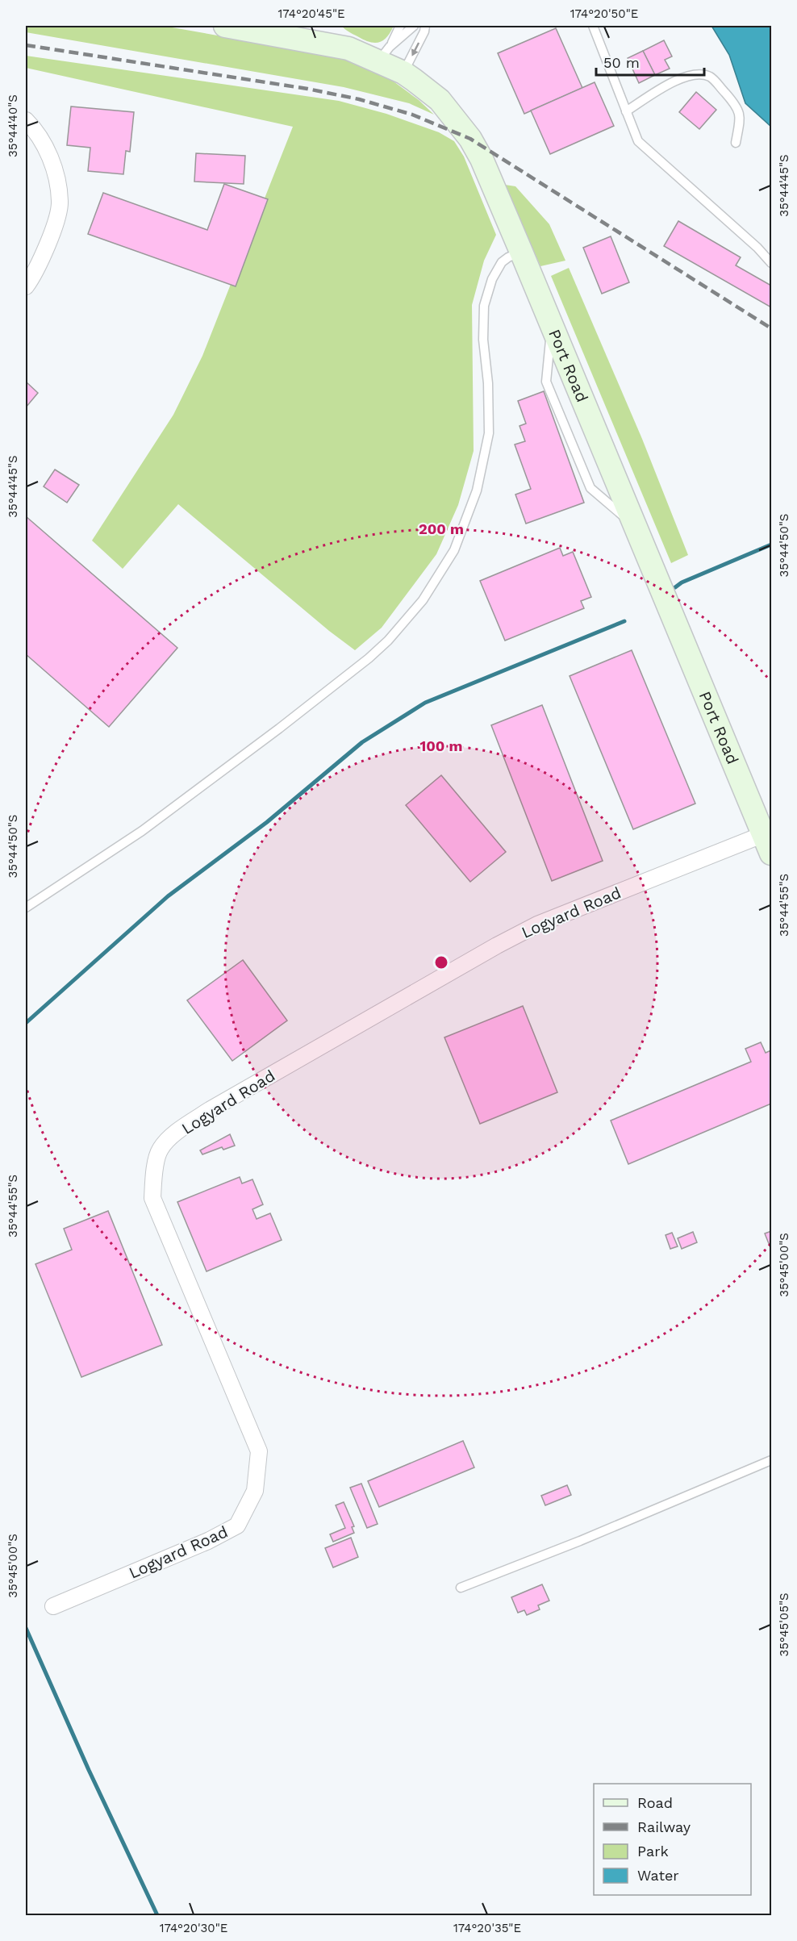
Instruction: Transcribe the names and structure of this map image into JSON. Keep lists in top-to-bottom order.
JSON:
{
  "streets": {
    "main road": ["Port Road"],
    "street": ["Logyard Road"]
  },
  "crossings": [
    ["Port Road", "Logyard Road"]
  ],
  "legend": [
    "Road",
    "Railway",
    "Park",
    "Water"
  ],
  "scale_bar": "50 m",
  "coordinates": [
    "174°20'45\"E",
    "174°20'50\"E",
    "35°44'40\"S",
    "35°44'45\"S",
    "35°44'50\"S",
    "35°44'55\"S",
    "35°45'00\"S",
    "35°45'05\"S",
    "174°20'30\"E",
    "174°20'35\"E"
  ],
  "rings": ["200 m", "100 m"]
}
